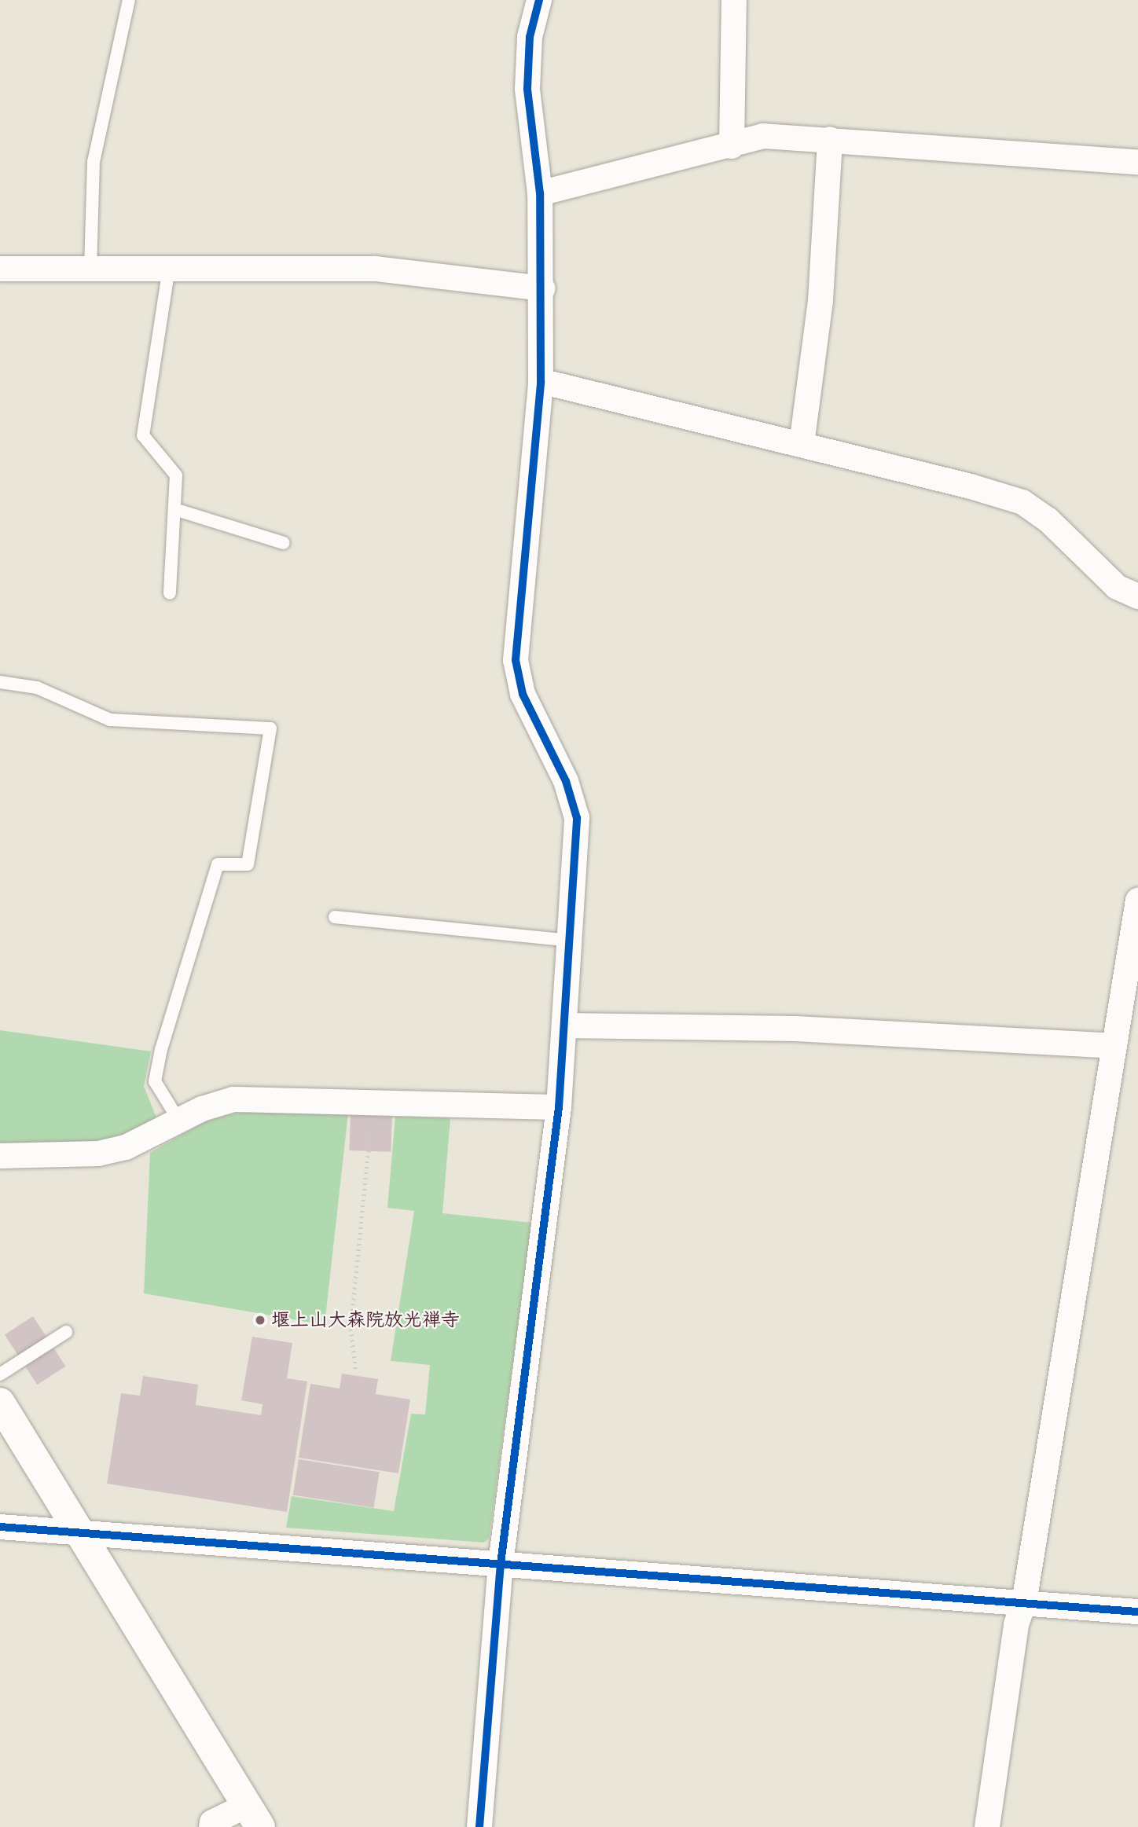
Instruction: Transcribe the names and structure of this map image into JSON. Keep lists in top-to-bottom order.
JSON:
{
  "places": ["堰上山大森院放光禅寺"]
}
